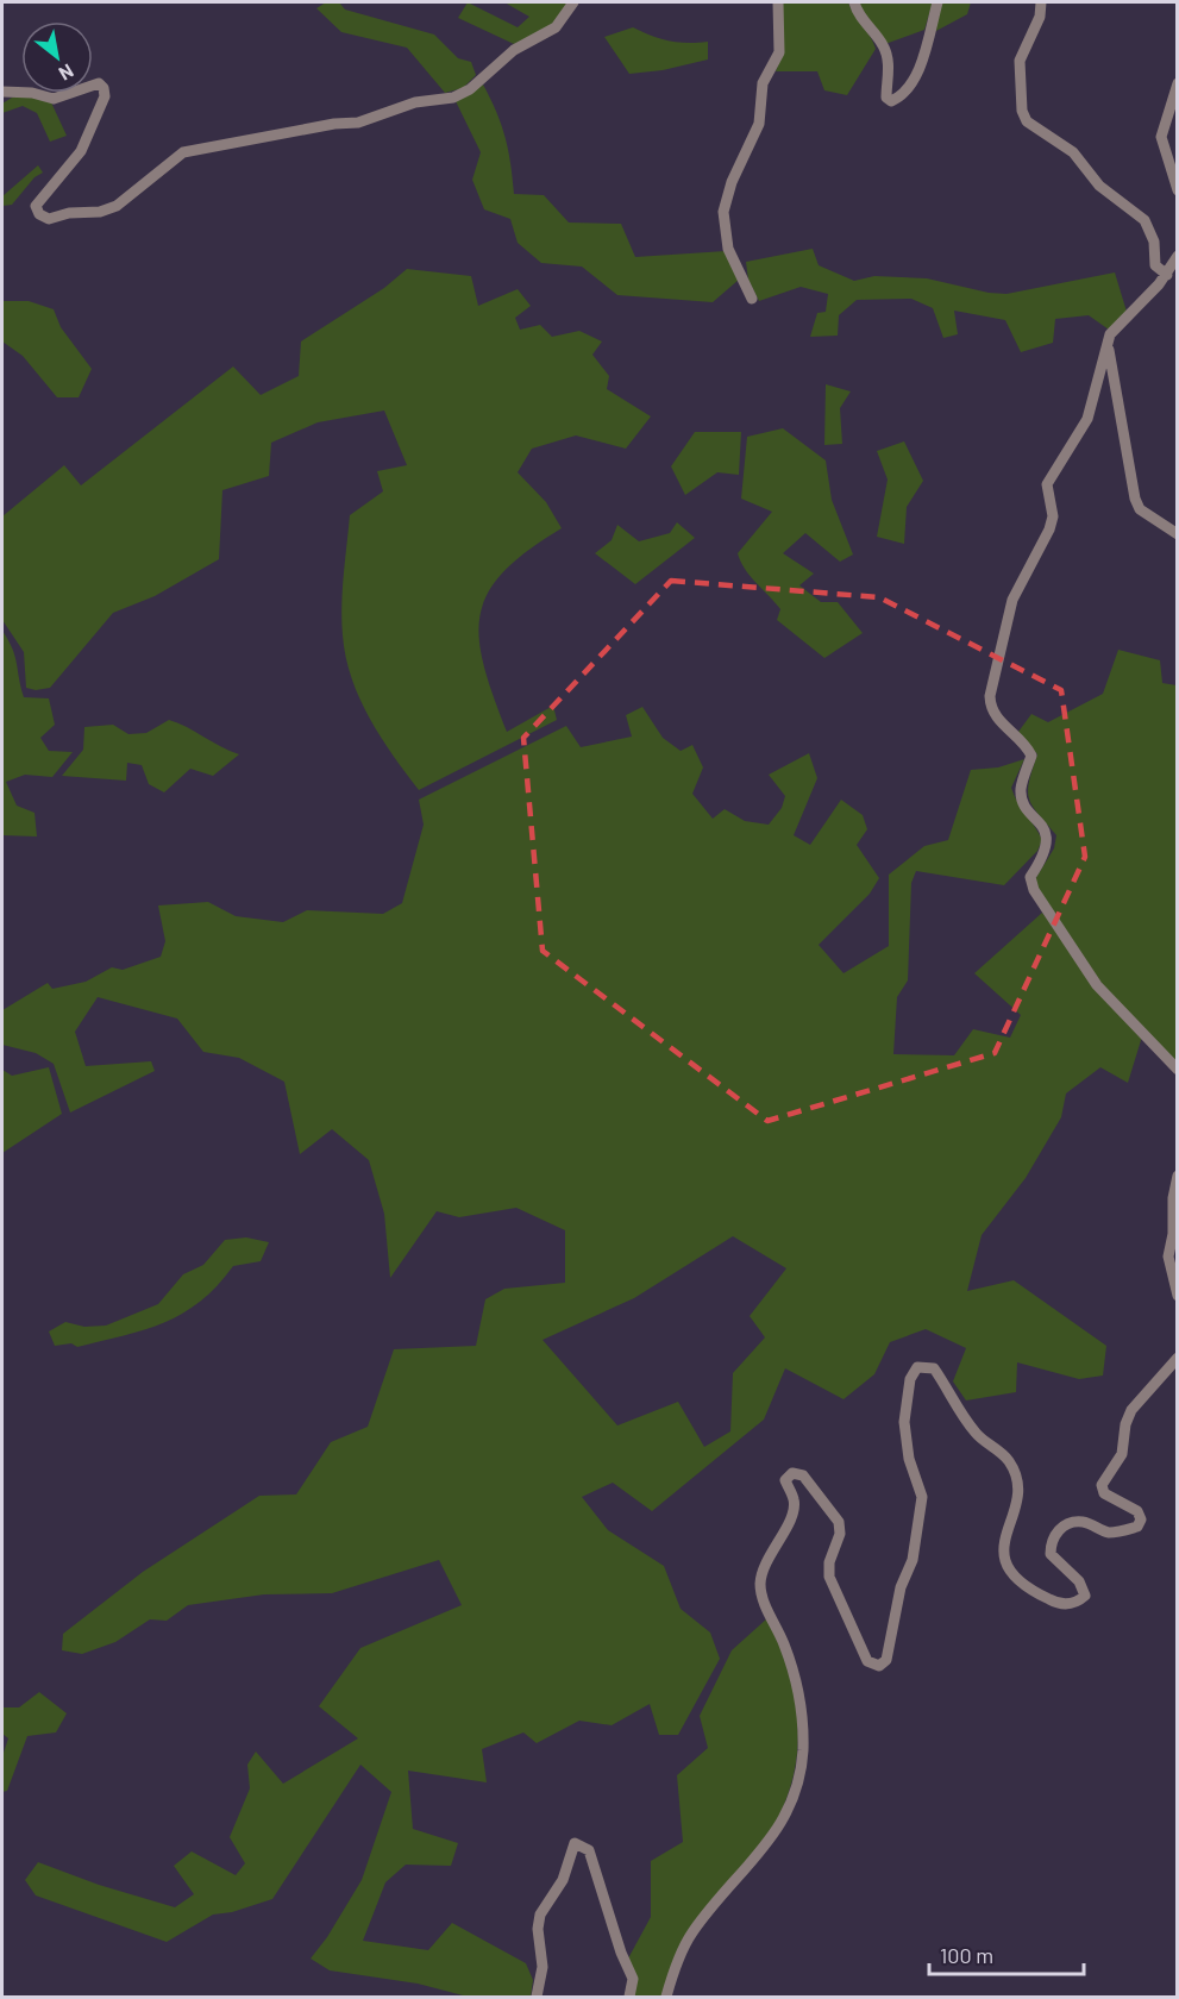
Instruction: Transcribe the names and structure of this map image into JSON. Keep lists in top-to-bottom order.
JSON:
{
  "scale_bar": "100 m",
  "north": "bottom right"
}
